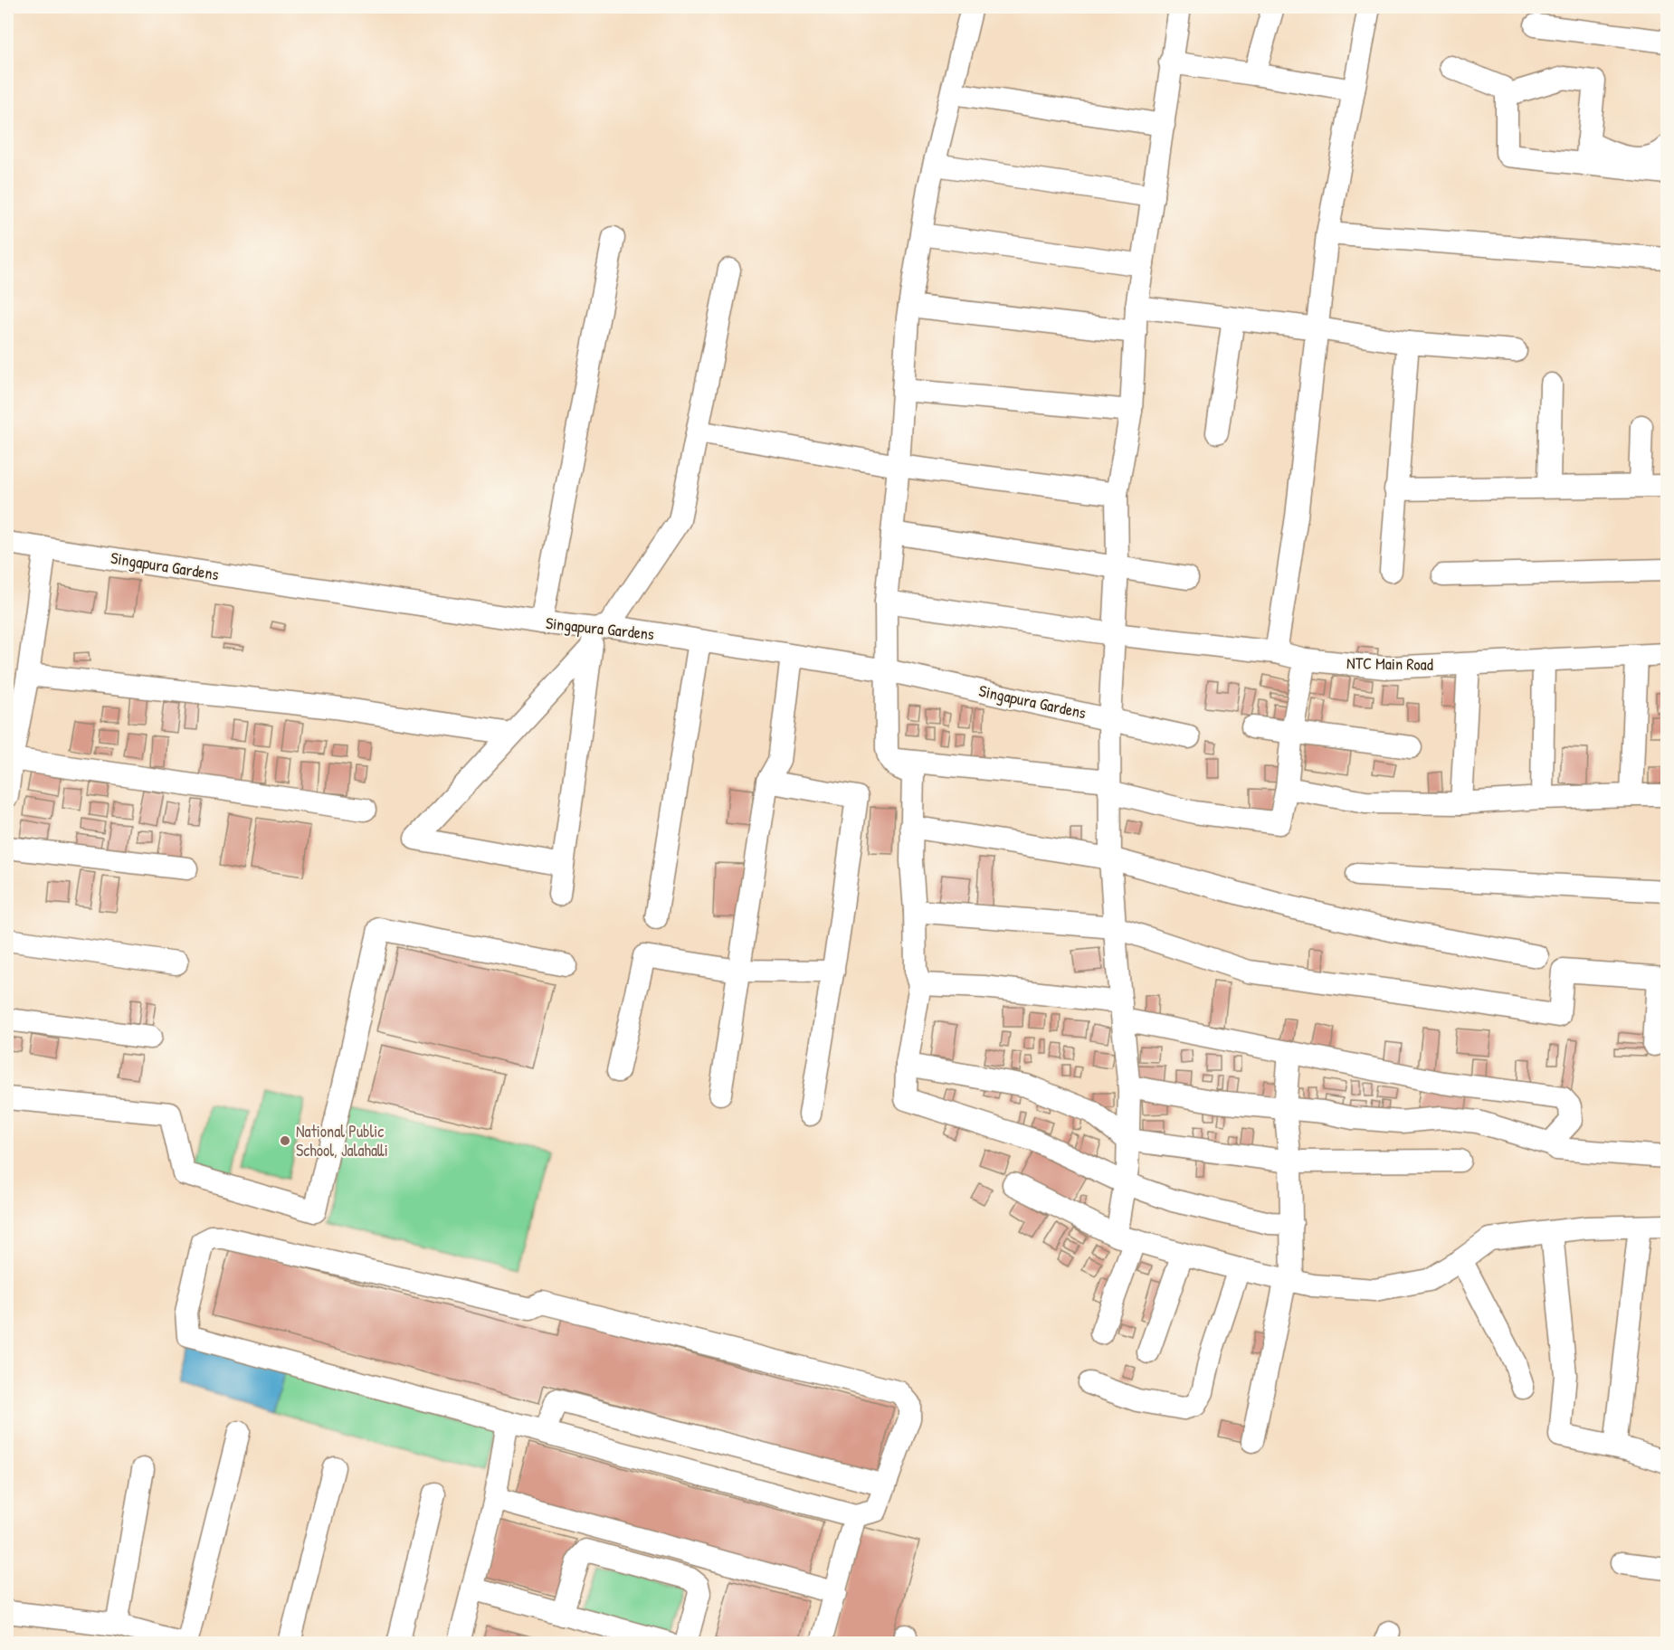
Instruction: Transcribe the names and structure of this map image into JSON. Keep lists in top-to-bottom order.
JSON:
{
  "streets": {
    "street": ["Singapura Gardens", "NTC Main Road"]
  },
  "places": ["National Public School, Jalahalli"]
}
